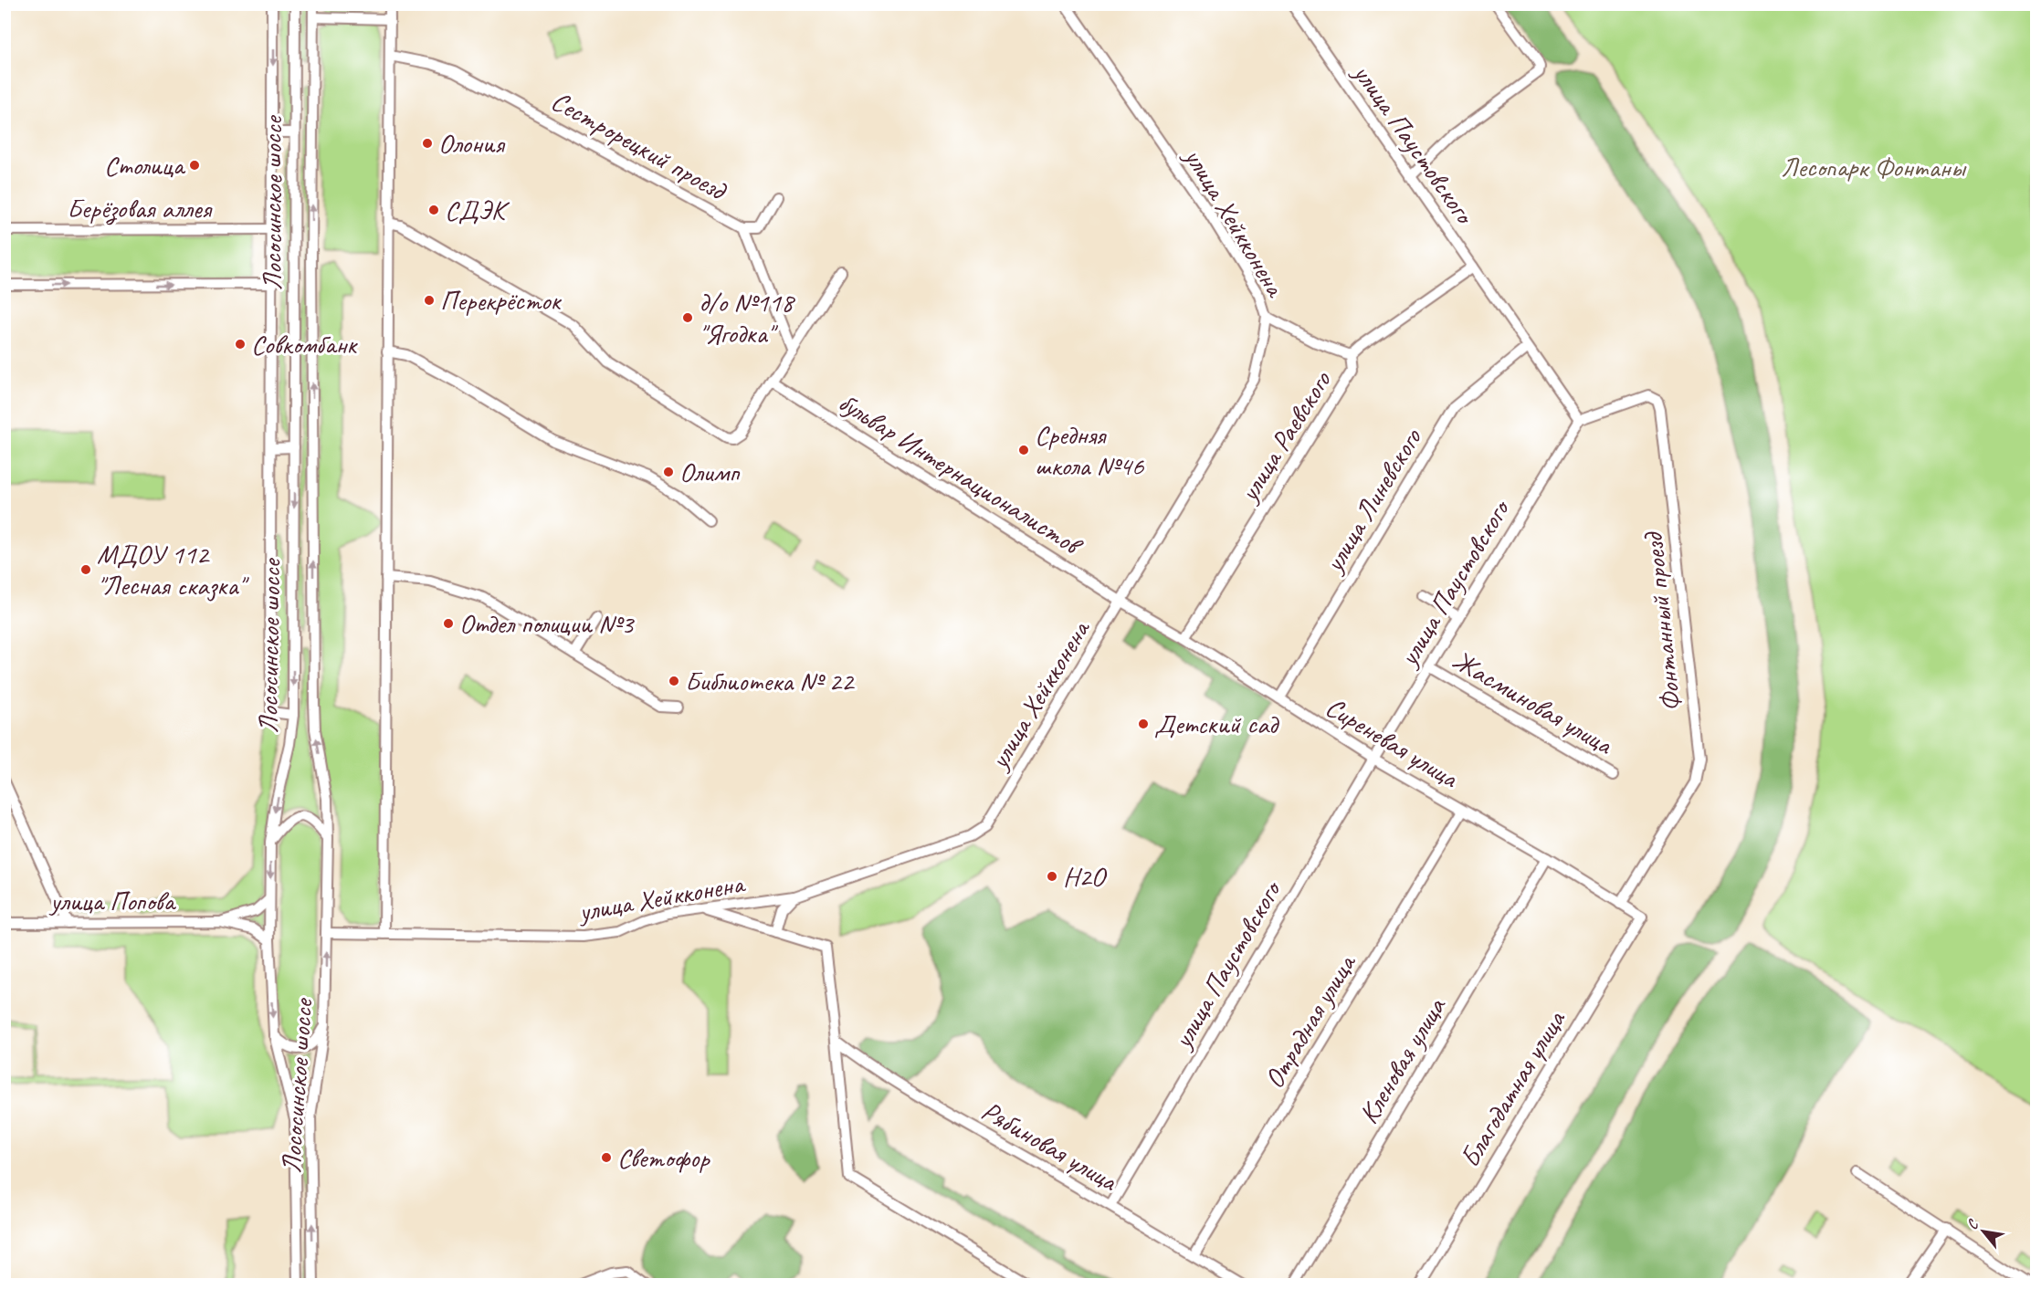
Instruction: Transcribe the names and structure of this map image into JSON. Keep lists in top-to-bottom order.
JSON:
{
  "streets": {
    "street": [
      "улица Паустовского",
      "Сестрорецкий проезд",
      "Лососинское шоссе",
      "Берёзовая аллея",
      "улица Хейкконена",
      "улица Раевского",
      "бульвар Интернационалистов",
      "улица Линевского",
      "Фонтанный проезд",
      "Жасминовая улица",
      "Сиреневая улица",
      "улица Попова",
      "Отрадная улица",
      "Кленовая улица",
      "Благодатная улица",
      "Рябиновая улица"
    ]
  },
  "crossings": [
    ["улица Паустовского", "улица Раевского"],
    ["улица Паустовского", "улица Линевского"],
    ["улица Паустовского", "Фонтанный проезд"],
    ["улица Паустовского", "Жасминовая улица"],
    ["улица Паустовского", "Сиреневая улица"],
    ["улица Паустовского", "Рябиновая улица"],
    ["Лососинское шоссе", "улица Хейкконена"],
    ["Лососинское шоссе", "улица Попова"],
    ["улица Хейкконена", "бульвар Интернационалистов"],
    ["улица Хейкконена", "Сиреневая улица"],
    ["улица Раевского", "Сиреневая улица"],
    ["бульвар Интернационалистов", "Сиреневая улица"],
    ["улица Линевского", "Сиреневая улица"],
    ["Фонтанный проезд", "Сиреневая улица"],
    ["Сиреневая улица", "Отрадная улица"],
    ["Сиреневая улица", "Кленовая улица"],
    ["Сиреневая улица", "Благодатная улица"],
    ["Отрадная улица", "Рябиновая улица"]
  ],
  "parks": ["Лесопарк Фонтаны"],
  "places": [
    "Олония",
    "Столица",
    "СДЭК",
    "Перекрёсток",
    "д/о №118 \"Ягодка\"",
    "Совкомбанк",
    "Средняя школа №46",
    "Олимп",
    "МДОУ 112 \"Лесная сказка\"",
    "Отдел полиции №3",
    "Библиотека № 22",
    "Детский сад",
    "H2O",
    "Светофор"
  ],
  "north": "top left"
}
